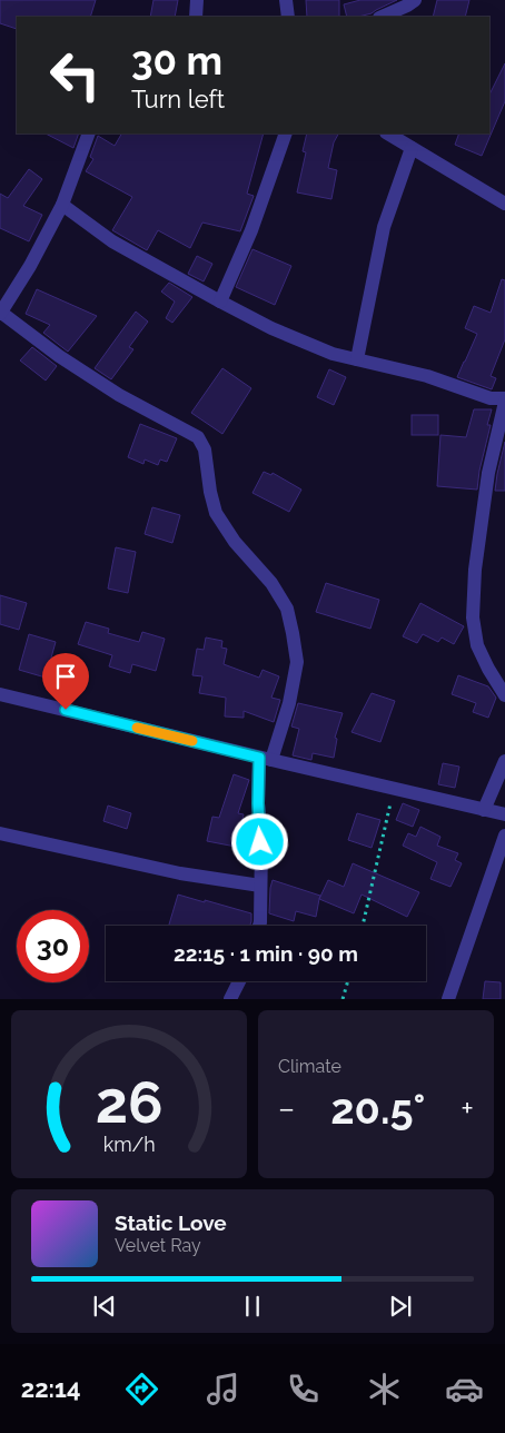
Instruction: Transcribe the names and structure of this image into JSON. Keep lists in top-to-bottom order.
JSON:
{
  "page": {
    "turn": ["30 m", "Turn left"],
    "limit": "30",
    "trip": "22:15 · 1 min · 90 m",
    "tile": "Climate",
    "heat": ["−", "20.5°", "+"],
    "song": ["Static Love", "Velvet Ray"],
    "tabs": "22:14",
    "gauge": ["26", "km/h"]
  }
}
